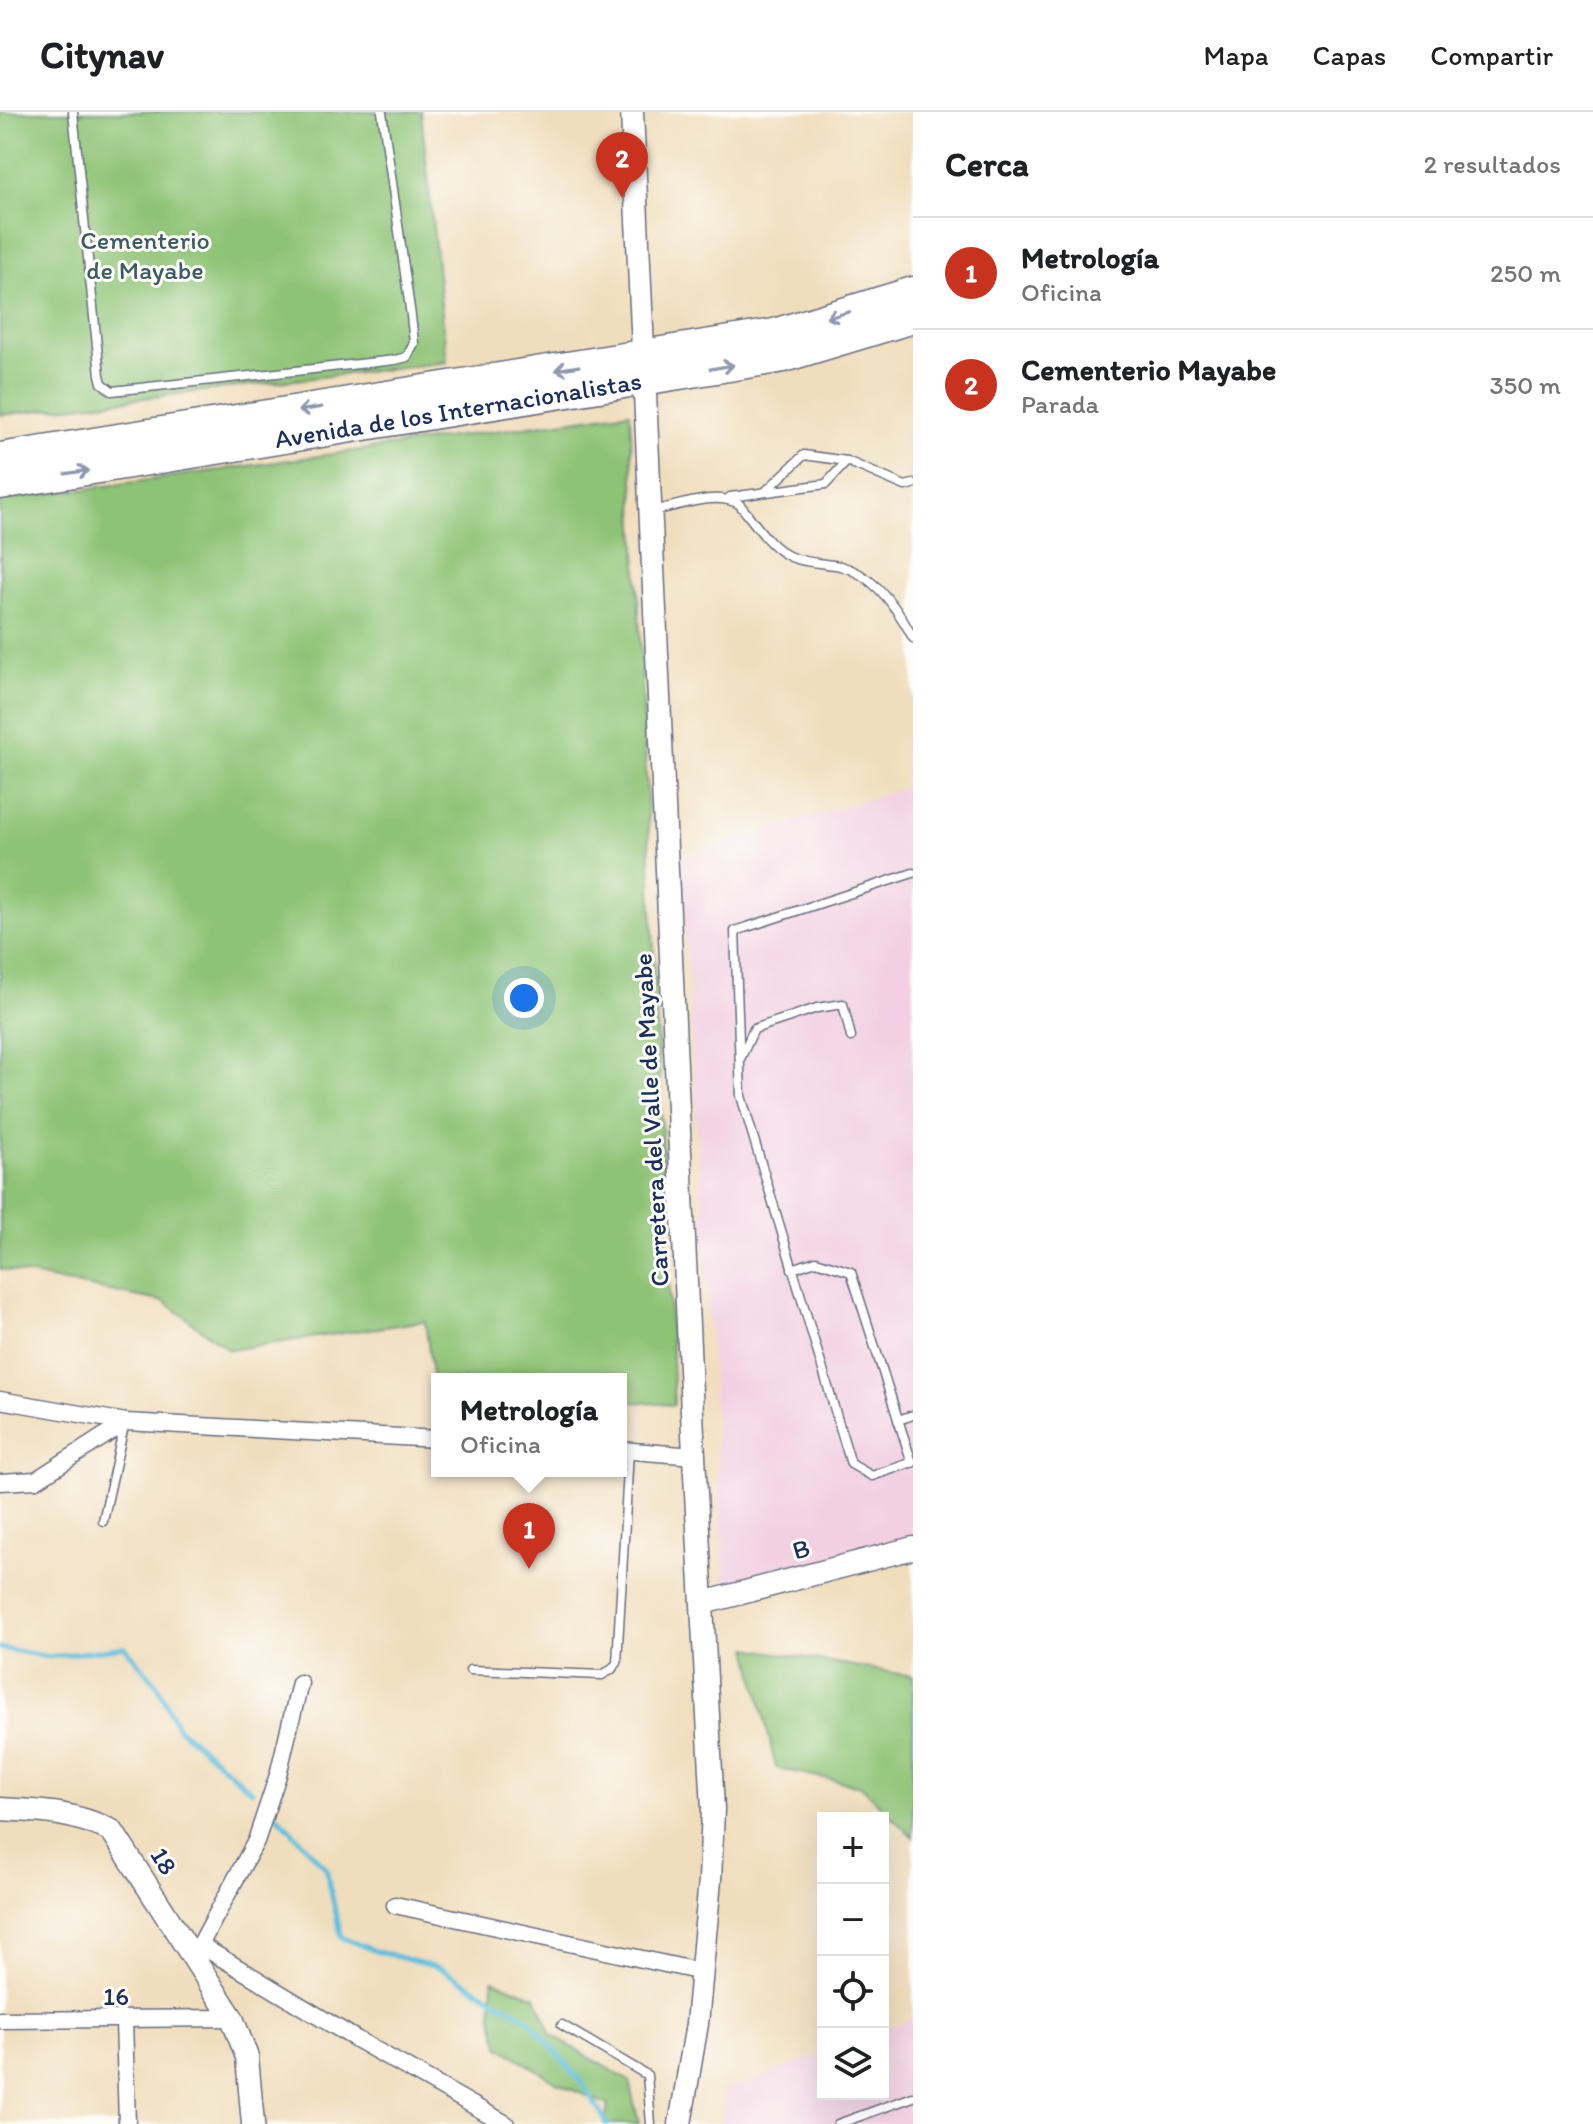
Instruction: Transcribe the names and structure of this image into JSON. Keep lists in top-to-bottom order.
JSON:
{
  "streets": {
    "highway": ["Avenida de los Internacionalistas"],
    "main road": ["Carretera del Valle de Mayabe", "B", "18"],
    "street": ["16"]
  },
  "crossings": [
    ["Avenida de los Internacionalistas", "Carretera del Valle de Mayabe"],
    ["Carretera del Valle de Mayabe", "B"],
    ["18", "16"]
  ],
  "parks": ["Cementerio de Mayabe"],
  "page": {
    "header": "Citynav",
    "nav": ["Mapa", "Capas", "Compartir"],
    "heading": ["Cerca", "2 resultados"],
    "pins": ["2", "1"],
    "list": [
      {
        "mark": "1",
        "name": "Metrología",
        "note": "Oficina",
        "value": "250 m"
      },
      {
        "mark": "2",
        "name": "Cementerio Mayabe",
        "note": "Parada",
        "value": "350 m"
      }
    ],
    "popup": ["Metrología", "Oficina"],
    "map_buttons": ["+", "−"]
  }
}
